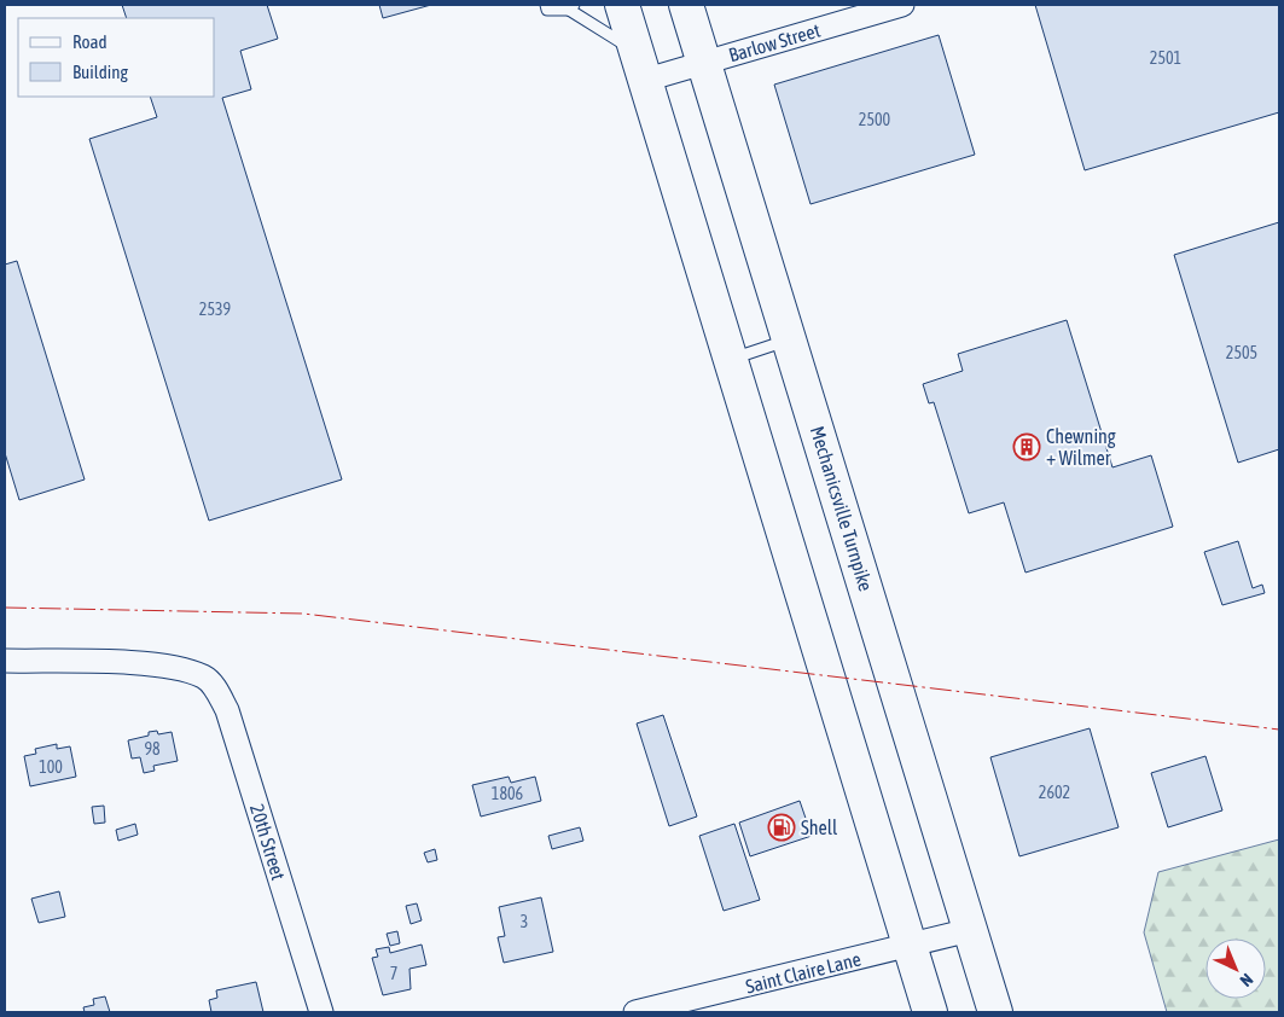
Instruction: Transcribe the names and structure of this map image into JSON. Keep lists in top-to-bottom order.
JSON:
{
  "streets": {
    "highway": ["Mechanicsville Turnpike"],
    "street": ["Barlow Street", "20th Street", "Saint Claire Lane"]
  },
  "crossings": [
    ["Barlow Street", "Mechanicsville Turnpike"],
    ["Mechanicsville Turnpike", "Saint Claire Lane"]
  ],
  "places": {
    "building": ["Chewning + Wilmer"],
    "fuel station": ["Shell"]
  },
  "house_numbers": [
    "2501",
    "2500",
    "2539",
    "2505",
    "98",
    "100",
    "2602",
    "1806",
    "3",
    "7"
  ],
  "legend": ["Road", "Building"],
  "north": "bottom right"
}
